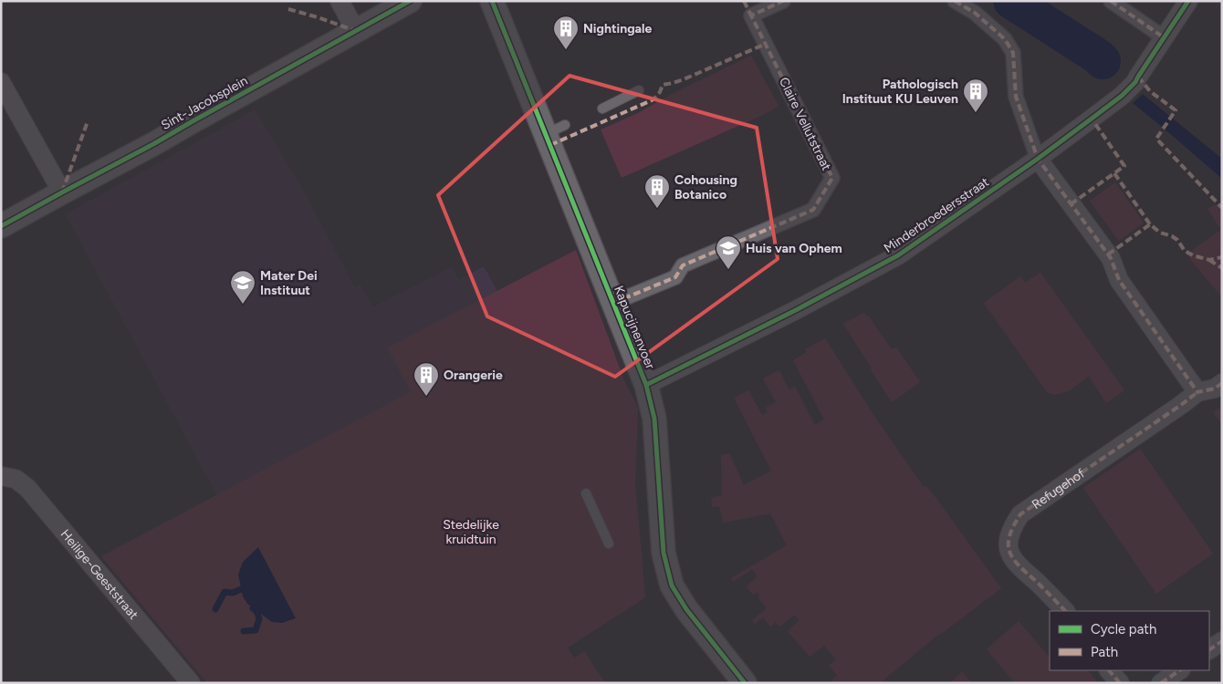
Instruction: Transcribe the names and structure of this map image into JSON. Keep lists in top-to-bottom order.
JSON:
{
  "streets": {
    "street": [
      "Sint-Jacobsplein",
      "Claire Vellutstraat",
      "Minderbroedersstraat",
      "Kapucijnenvoer",
      "Refugehof",
      "Heilige-Geeststraat"
    ]
  },
  "crossings": [
    ["Claire Vellutstraat", "Kapucijnenvoer"],
    ["Minderbroedersstraat", "Kapucijnenvoer"]
  ],
  "parks": ["Stedelijke kruidtuin"],
  "places": {
    "building": [
      "Nightingale",
      "Pathologisch Instituut KU Leuven",
      "Cohousing Botanico",
      "Orangerie"
    ],
    "school or university": ["Huis van Ophem", "Mater Dei Instituut"]
  },
  "legend": ["Cycle path", "Path"]
}
